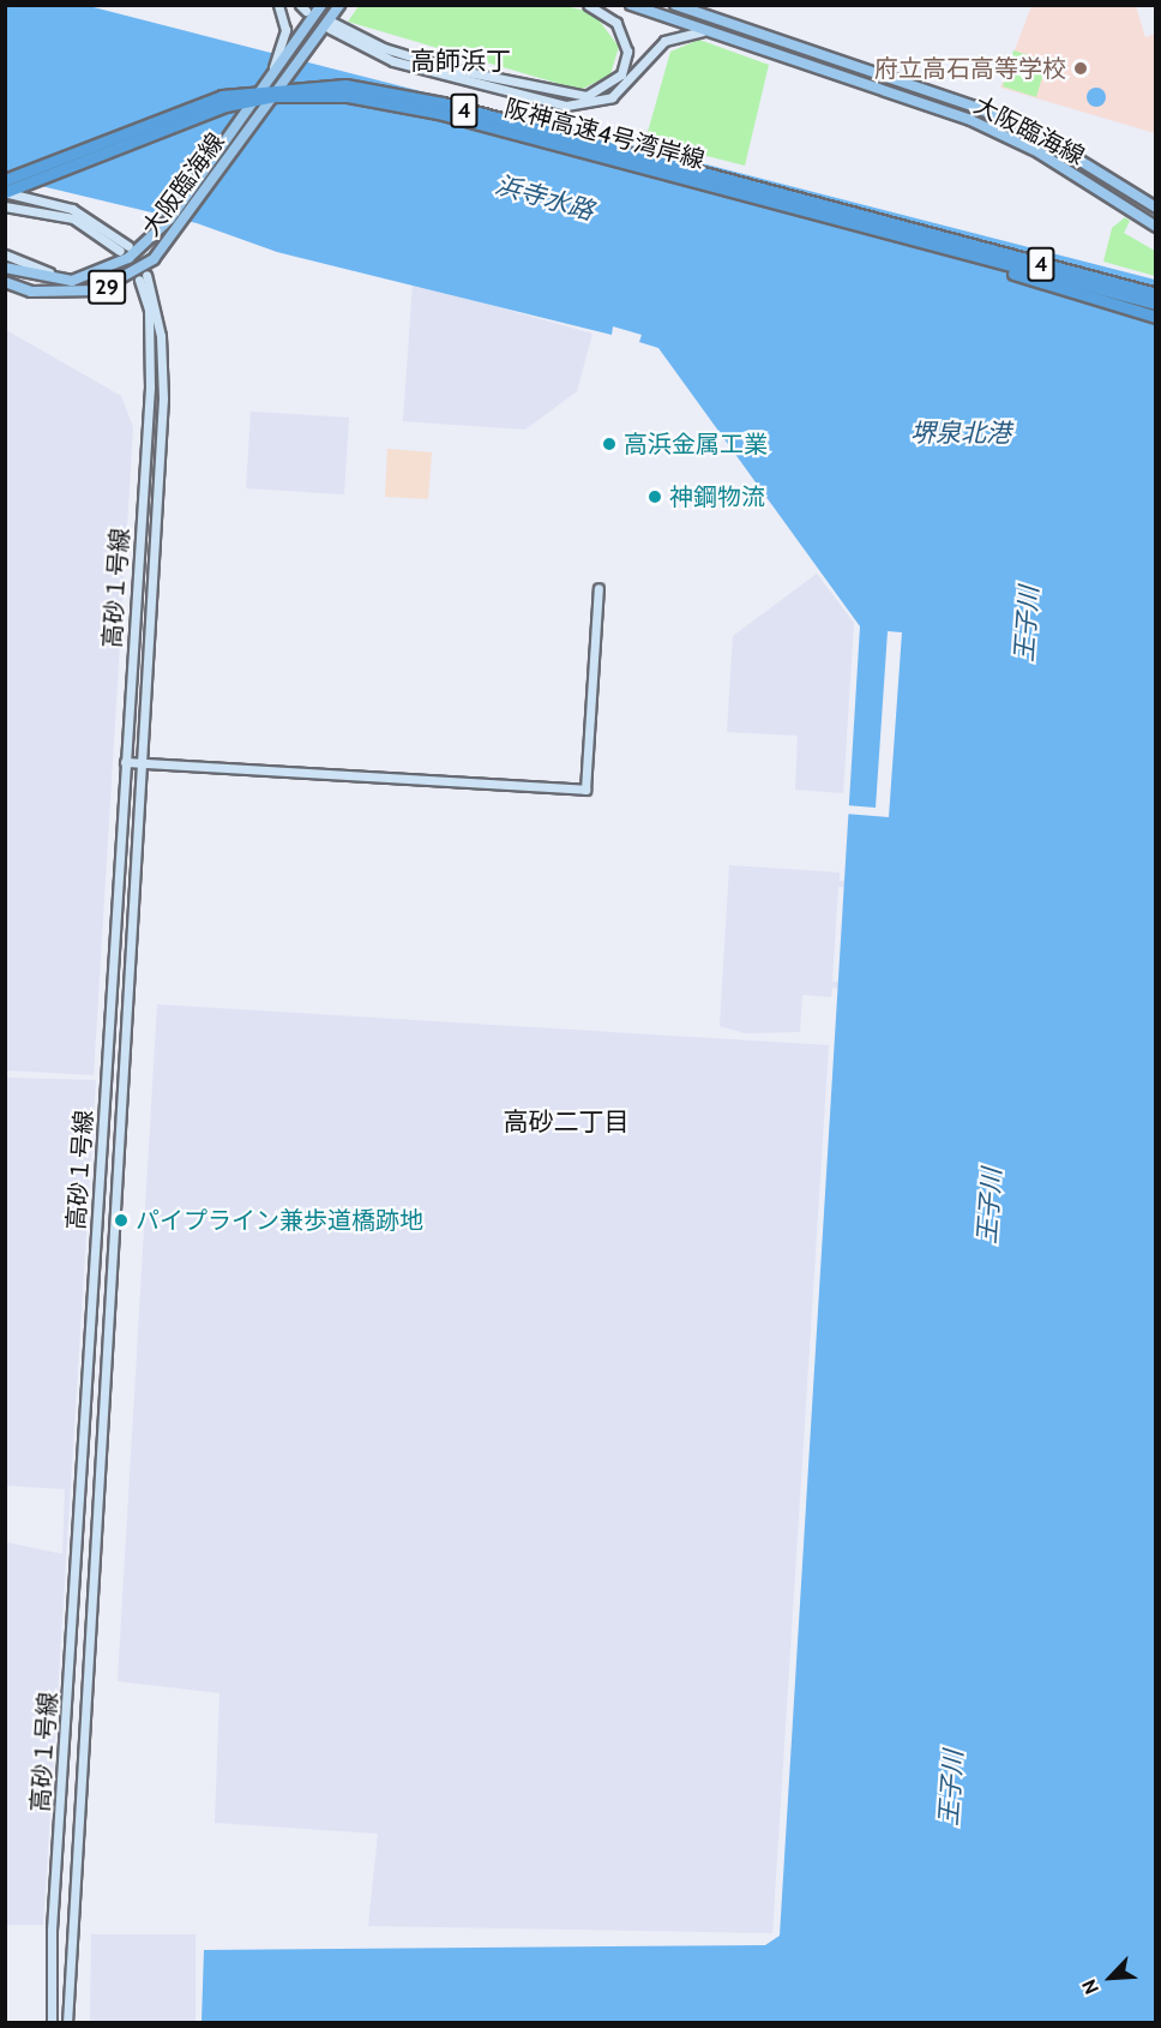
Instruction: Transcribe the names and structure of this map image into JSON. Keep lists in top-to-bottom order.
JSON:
{
  "streets": {
    "highway": ["4", "阪神高速4号湾岸線"],
    "main road": ["大阪臨海線", "29"],
    "street": ["高砂１号線"]
  },
  "crossings": [
    ["大阪臨海線", "29"]
  ],
  "districts": ["高師浜丁", "高砂二丁目"],
  "water": ["浜寺水路", "堺泉北港", "王子川"],
  "places": [
    "府立高石高等学校",
    "高浜金属工業",
    "神鋼物流",
    "パイプライン兼歩道橋跡地"
  ],
  "north": "bottom left"
}
